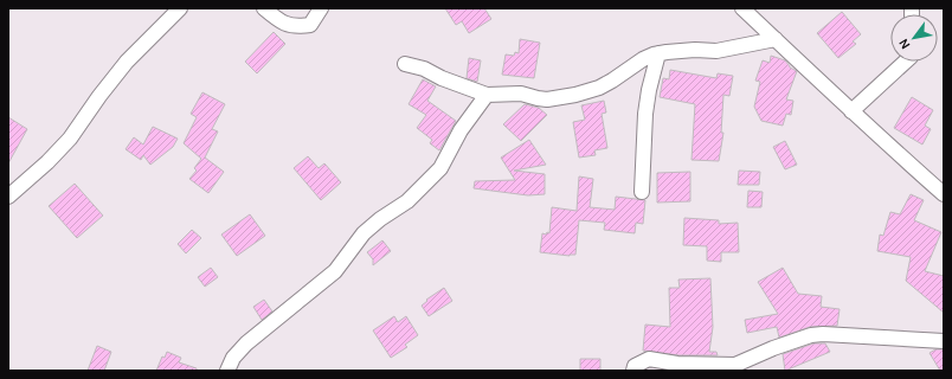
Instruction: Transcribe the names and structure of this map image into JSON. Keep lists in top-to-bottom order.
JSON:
{
  "north": "bottom left"
}
